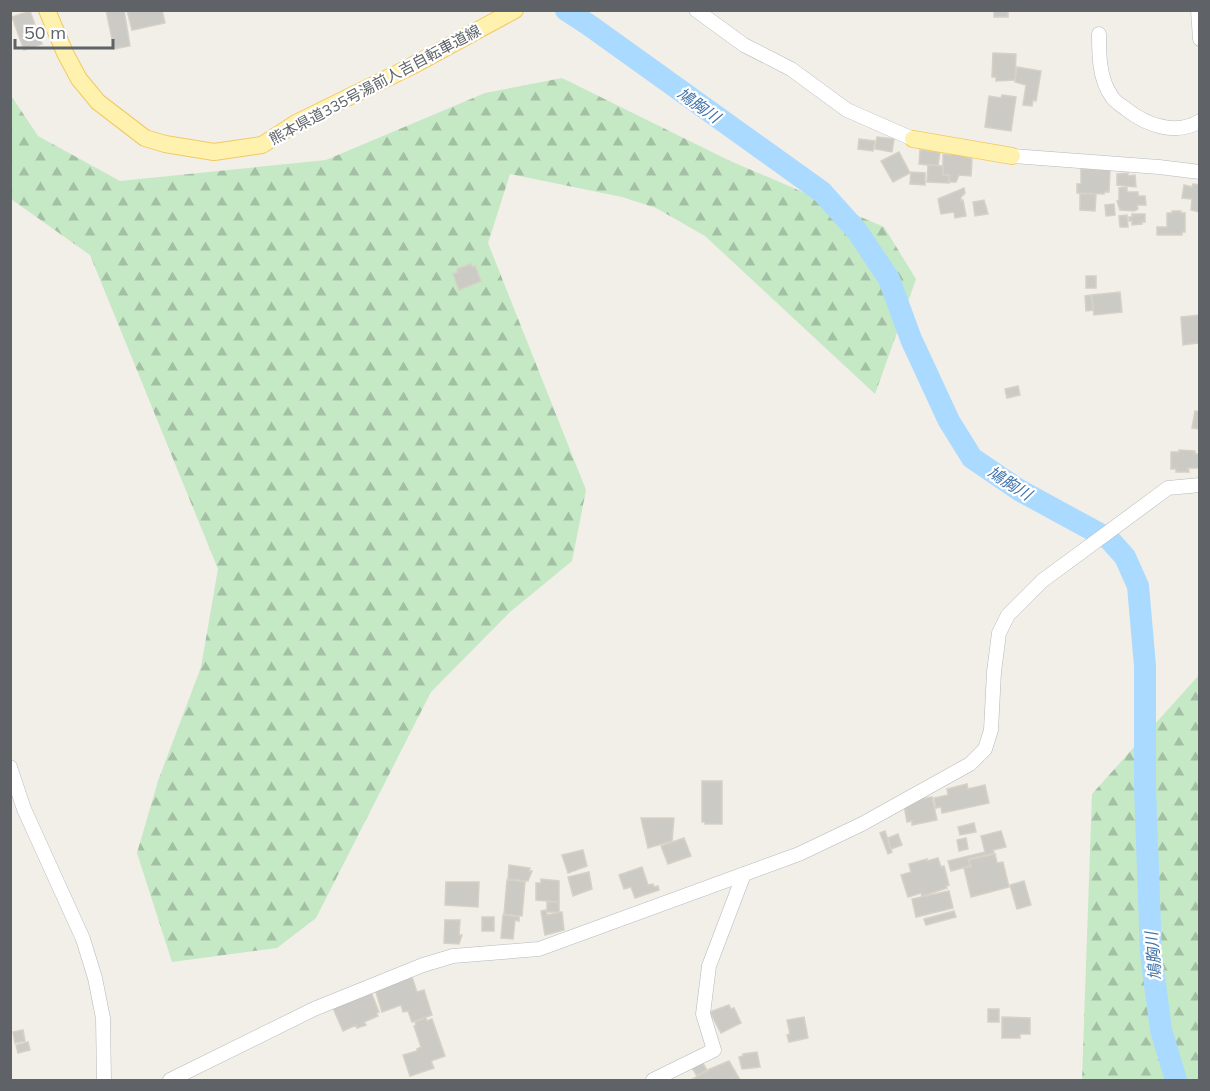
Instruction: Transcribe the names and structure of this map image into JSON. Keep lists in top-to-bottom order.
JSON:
{
  "streets": {
    "main road": ["熊本県道335号湯前人吉自転車道線"]
  },
  "water": ["鳩胸川"],
  "scale_bar": "50 m"
}
